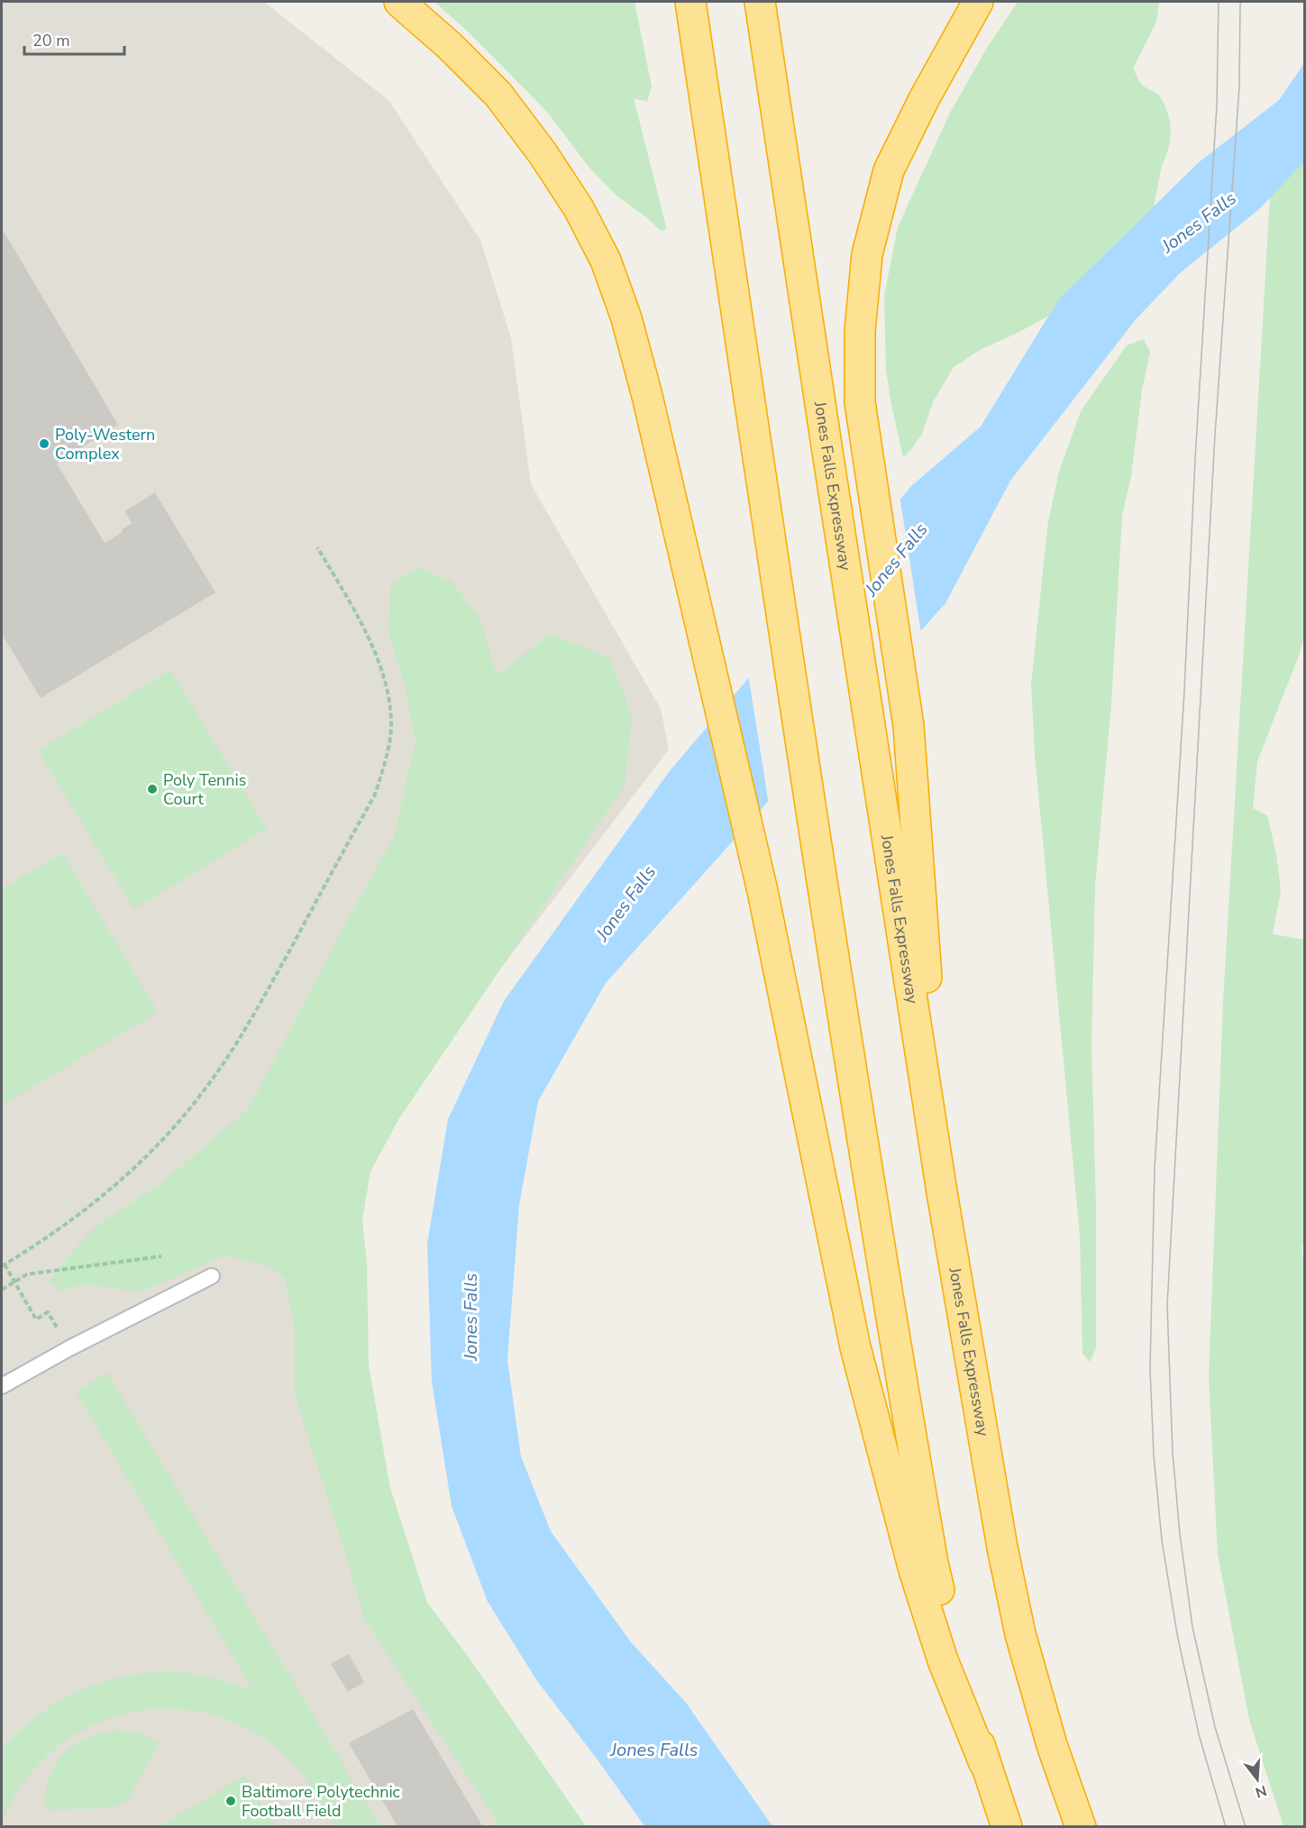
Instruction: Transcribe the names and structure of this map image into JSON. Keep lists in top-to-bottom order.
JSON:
{
  "streets": {
    "highway": ["Jones Falls Expressway"]
  },
  "water": ["Jones Falls"],
  "places": ["Poly-Western Complex", "Poly Tennis Court", "Baltimore Polytechnic Football Field"],
  "scale_bar": "20 m",
  "north": "bottom"
}
